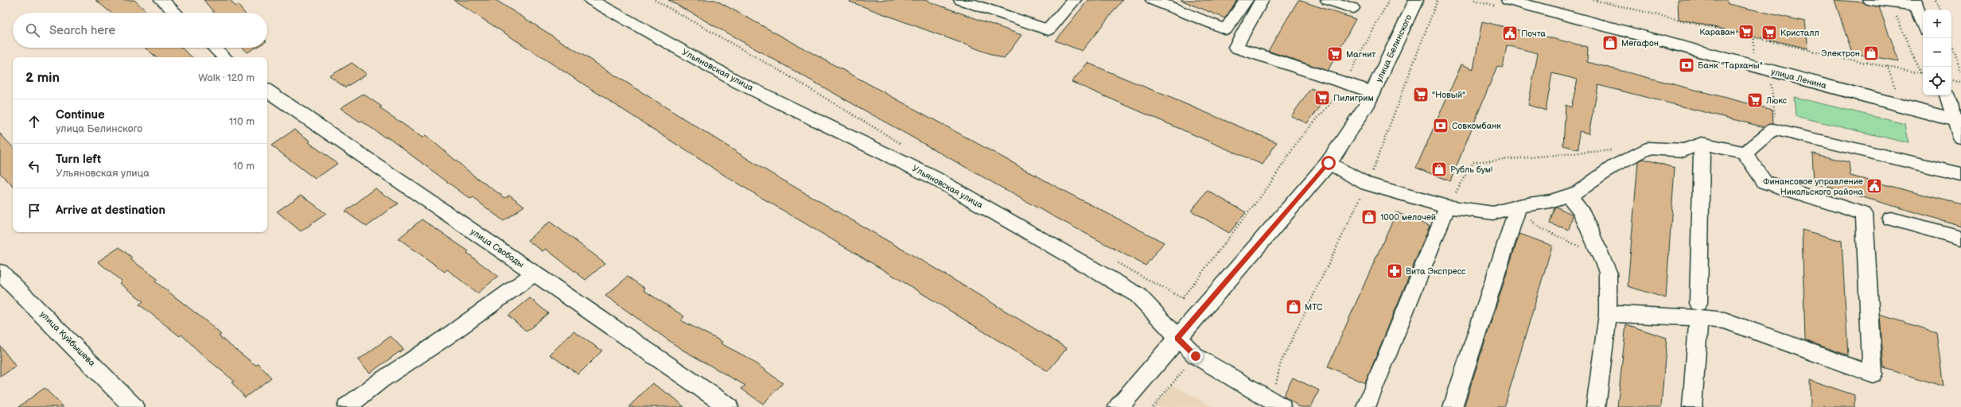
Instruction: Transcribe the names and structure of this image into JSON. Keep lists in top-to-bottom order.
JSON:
{
  "streets": {
    "main road": ["улица Белинского", "улица Ленина", "улица Куйбышева"],
    "street": ["Ульяновская улица", "улица Свободы"]
  },
  "crossings": [
    ["улица Белинского", "Ульяновская улица"]
  ],
  "places": {
    "supermarket": [
      "Караван",
      "Кристалл",
      "Магнит",
      "\"Новый\"",
      "Пилигрим",
      "Люкс"
    ],
    "public building": ["Почта", "Финансовое управление Никольского района"],
    "shop": [
      "Мегафон",
      "Электрон",
      "Рубль бум!",
      "1000 мелочей",
      "МТС"
    ],
    "bank": ["Банк \"Тарханы\"", "Совкомбанк"],
    "pharmacy": ["Вита Экспресс"]
  },
  "page": {
    "map_buttons": ["+", "−"],
    "search": "Search here",
    "heading": ["2 min", "Walk · 120 m"],
    "list": [
      ["Continue", "улица Белинского", "110 m"],
      ["Turn left", "Ульяновская улица", "10 m"],
      "Arrive at destination"
    ]
  }
}
